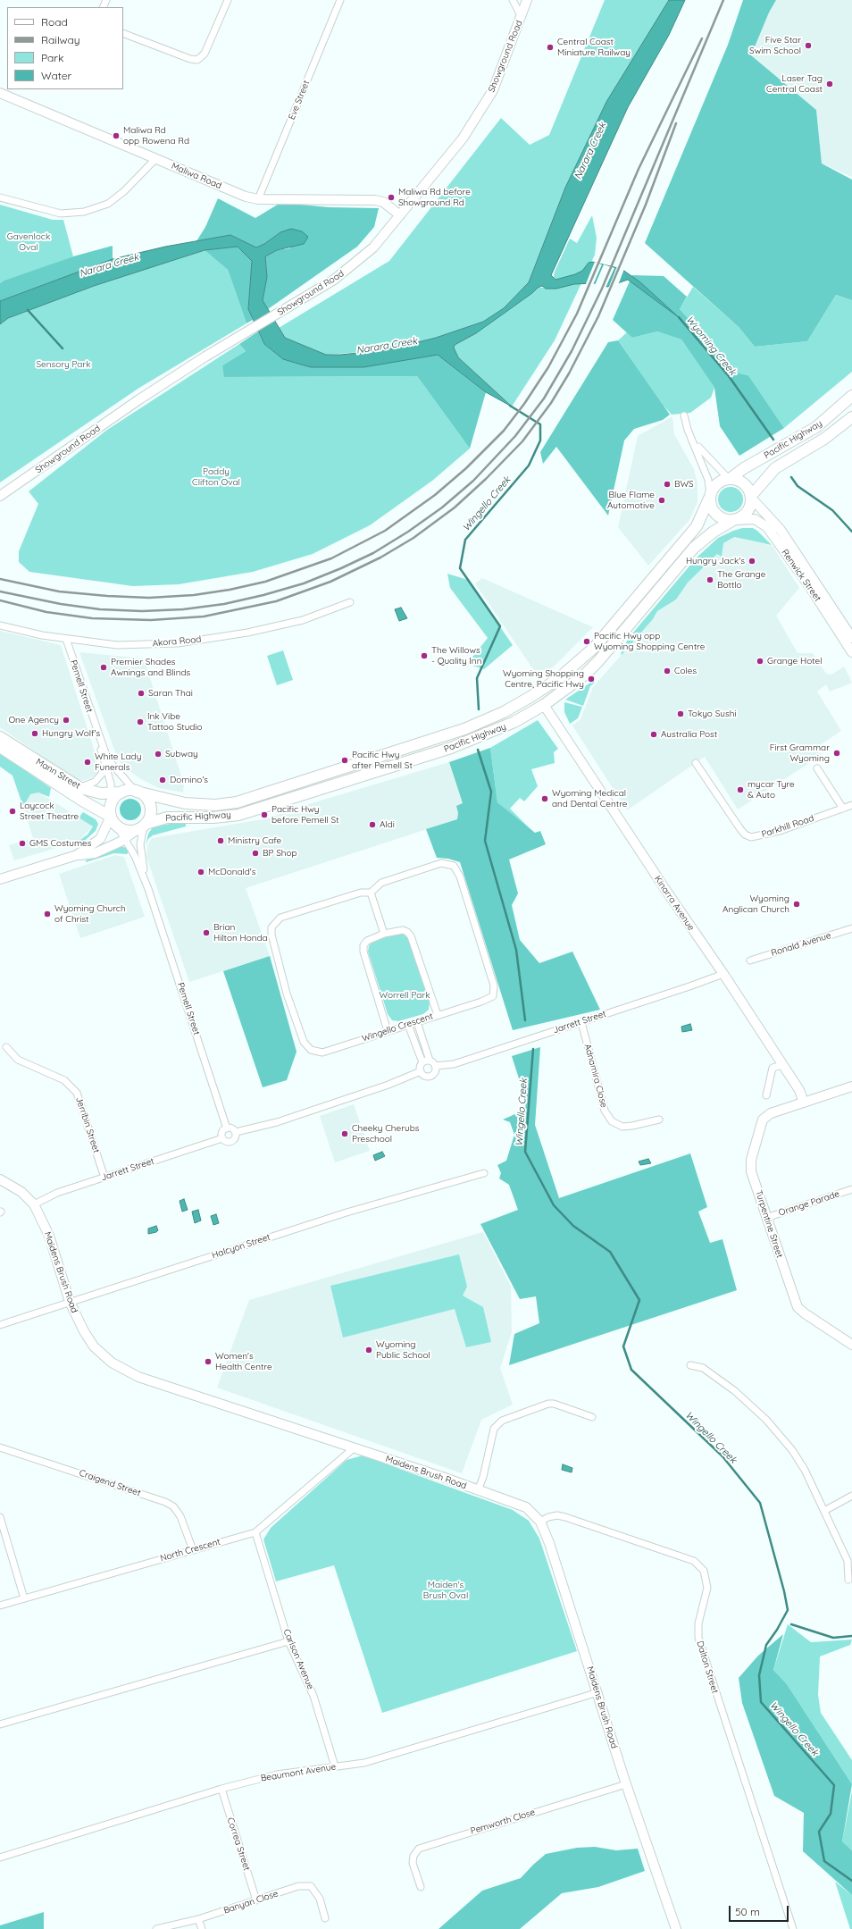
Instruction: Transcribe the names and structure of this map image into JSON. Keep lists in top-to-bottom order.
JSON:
{
  "streets": {
    "main road": ["Pacific Highway", "Mann Street"],
    "street": [
      "Showground Road",
      "Eve Street",
      "Maliwa Road",
      "Renwick Street",
      "Akora Road",
      "Pemell Street",
      "Parkhill Road",
      "Kinarra Avenue",
      "Ronald Avenue",
      "Jarrett Street",
      "Wingello Crescent",
      "Adnamira Close",
      "Jerribin Street",
      "Orange Parade",
      "Turpentine Street",
      "Halcyon Street",
      "Maidens Brush Road",
      "Craigend Street",
      "North Crescent",
      "Carlson Avenue",
      "Dalton Street",
      "Beaumont Avenue",
      "Pemworth Close",
      "Correa Street",
      "Banyan Close"
    ]
  },
  "crossings": [
    ["Showground Road", "Maliwa Road"],
    ["Eve Street", "Maliwa Road"],
    ["Pacific Highway", "Renwick Street"],
    ["Pacific Highway", "Pemell Street"],
    ["Pacific Highway", "Mann Street"],
    ["Pacific Highway", "Kinarra Avenue"],
    ["Akora Road", "Pemell Street"],
    ["Pemell Street", "Mann Street"],
    ["Pemell Street", "Jarrett Street"],
    ["Kinarra Avenue", "Jarrett Street"],
    ["Kinarra Avenue", "Turpentine Street"],
    ["Jarrett Street", "Adnamira Close"],
    ["Jarrett Street", "Jerribin Street"],
    ["Jarrett Street", "Maidens Brush Road"],
    ["Orange Parade", "Turpentine Street"],
    ["Halcyon Street", "Maidens Brush Road"],
    ["Maidens Brush Road", "North Crescent"],
    ["Maidens Brush Road", "Dalton Street"],
    ["Maidens Brush Road", "Beaumont Avenue"],
    ["Maidens Brush Road", "Pemworth Close"],
    ["Craigend Street", "North Crescent"],
    ["North Crescent", "Carlson Avenue"],
    ["Carlson Avenue", "Beaumont Avenue"],
    ["Beaumont Avenue", "Correa Street"],
    ["Correa Street", "Banyan Close"]
  ],
  "water": ["Narara Creek", "Wyoming Creek", "Wingello Creek"],
  "parks": [
    "Gavenlock Oval",
    "Sensory Park",
    "Paddy Clifton Oval",
    "Worrell Park",
    "Maiden's Brush Oval"
  ],
  "places": [
    "Five Star Swim School",
    "Central Coast Miniature Railway",
    "Laser Tag Central Coast",
    "Maliwa Rd opp Rowena Rd",
    "Maliwa Rd before Showground Rd",
    "BWS",
    "Blue Flame Automotive",
    "Hungry Jack's",
    "The Grange Bottlo",
    "Pacific Hwy opp Wyoming Shopping Centre",
    "The Willows - Quality Inn",
    "Grange Hotel",
    "Premier Shades Awnings and Blinds",
    "Coles",
    "Wyoming Shopping Centre, Pacific Hwy",
    "Saran Thai",
    "Tokyo Sushi",
    "One Agency",
    "Ink Vibe Tattoo Studio",
    "Hungry Wolf's",
    "Australia Post",
    "First Grammar Wyoming",
    "Subway",
    "Pacific Hwy after Pemell St",
    "White Lady Funerals",
    "Domino's",
    "mycar Tyre & Auto",
    "Wyoming Medical and Dental Centre",
    "Laycock Street Theatre",
    "Pacific Hwy before Pemell St",
    "Aldi",
    "Ministry Cafe",
    "GMS Costumes",
    "BP Shop",
    "McDonald's",
    "Wyoming Anglican Church",
    "Wyoming Church of Christ",
    "Brian Hilton Honda",
    "Cheeky Cherubs Preschool",
    "Wyoming Public School",
    "Women's Health Centre"
  ],
  "legend": [
    "Road",
    "Railway",
    "Park",
    "Water"
  ],
  "scale_bar": "50 m"
}
